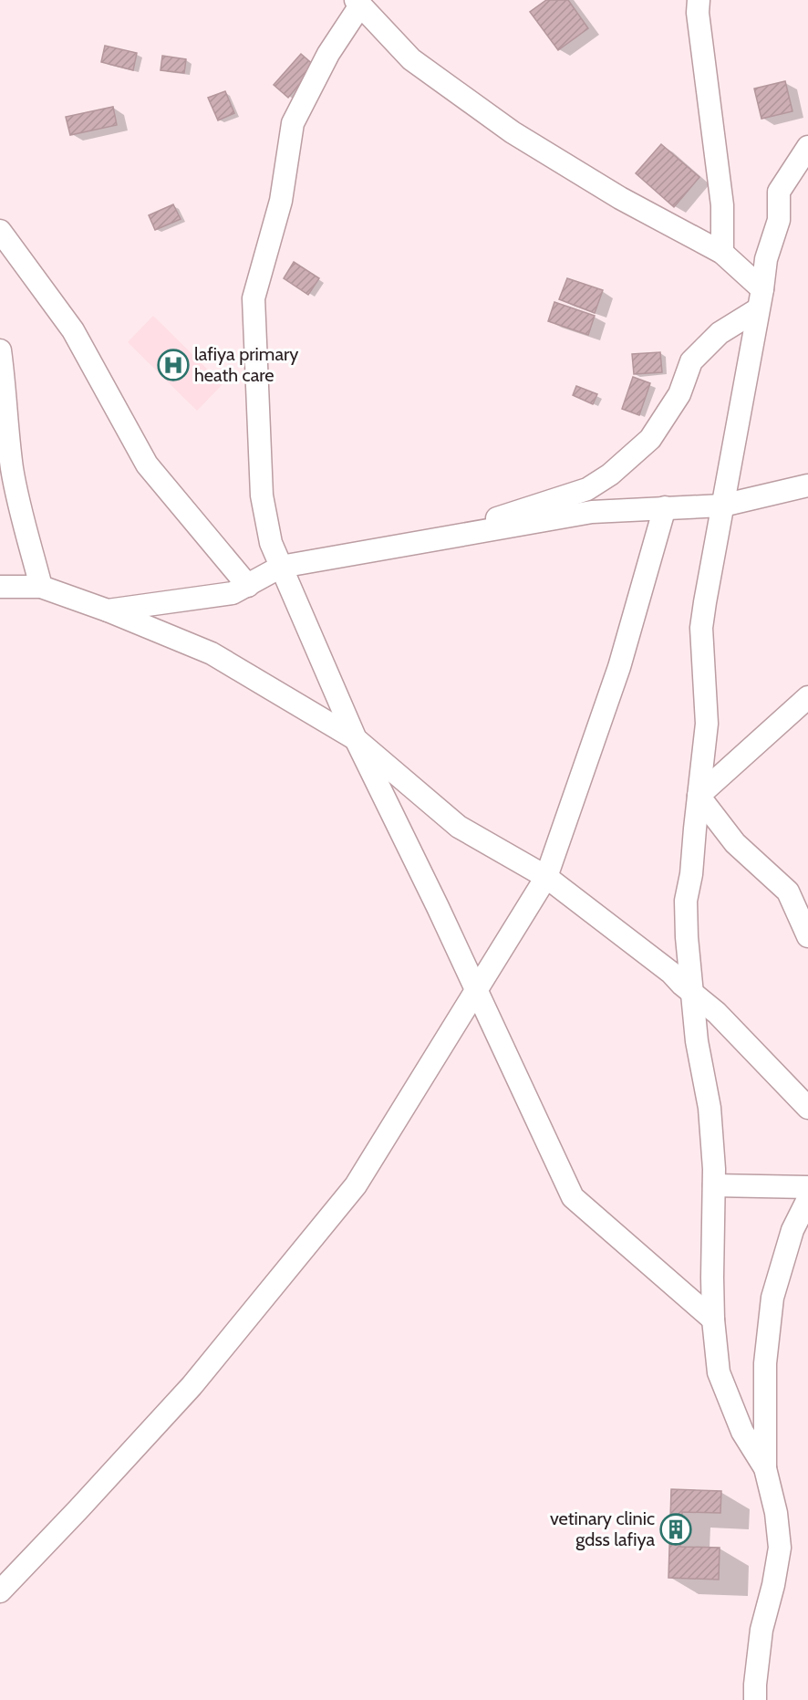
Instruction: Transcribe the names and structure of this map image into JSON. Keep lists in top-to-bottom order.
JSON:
{
  "places": {
    "hospital": ["lafiya primary heath care"],
    "building": ["vetinary clinic gdss lafiya"]
  }
}
